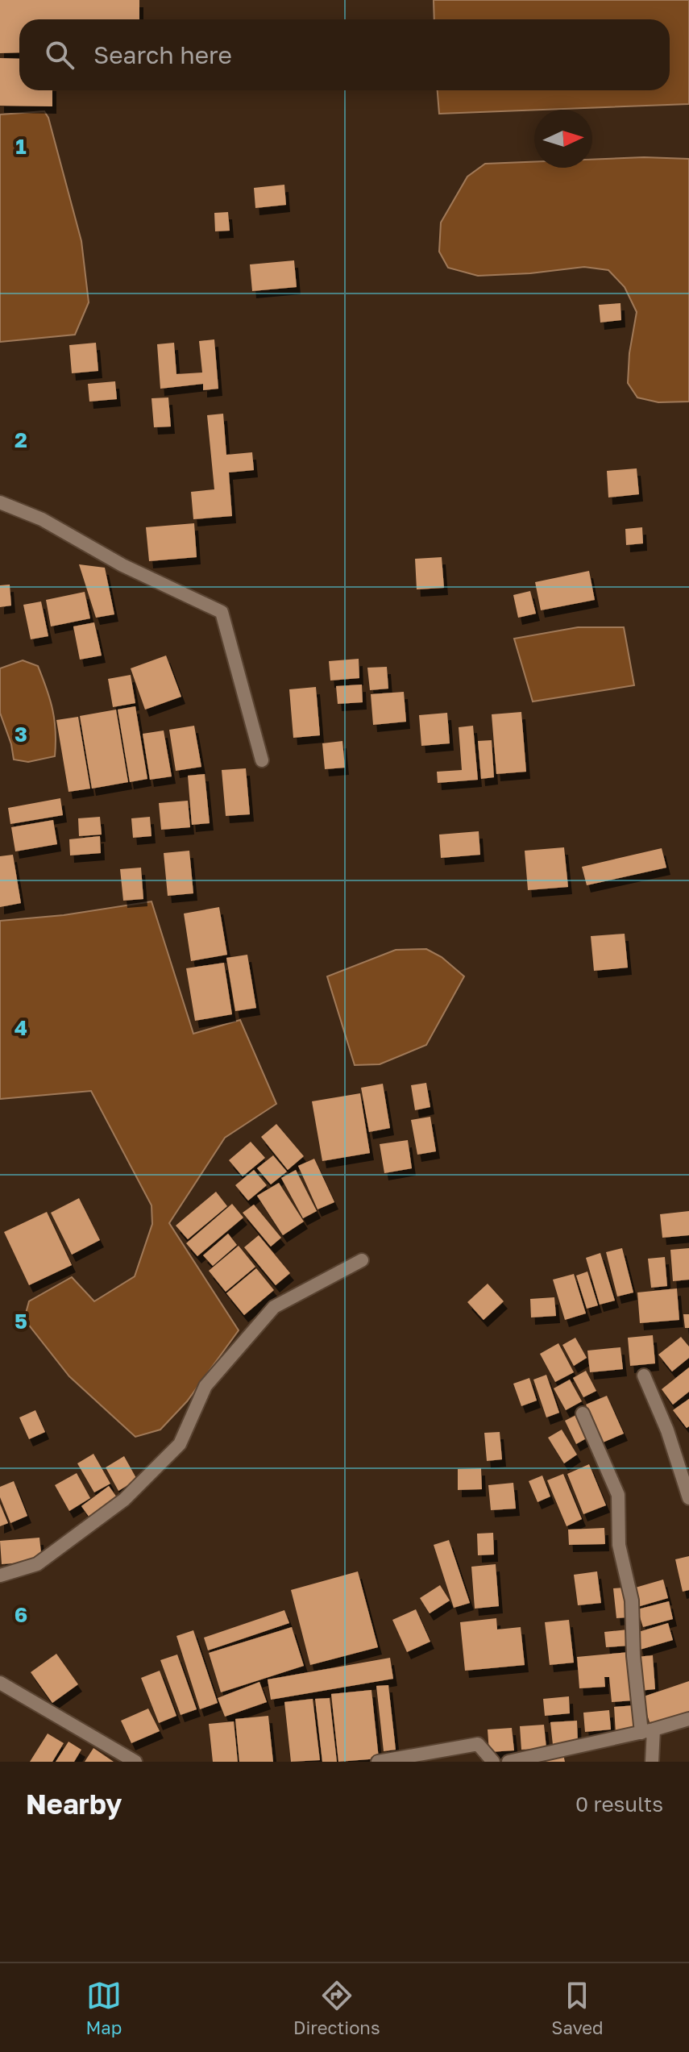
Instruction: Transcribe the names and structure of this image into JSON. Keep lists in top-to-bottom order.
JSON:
{
  "north": "right",
  "page": {
    "search": "Search here",
    "heading": ["Nearby", "0 results"],
    "nav": ["Map", "Directions", "Saved"]
  },
  "grid": {
    "rows": [
      "1",
      "2",
      "3",
      "4",
      "5",
      "6"
    ]
  }
}
